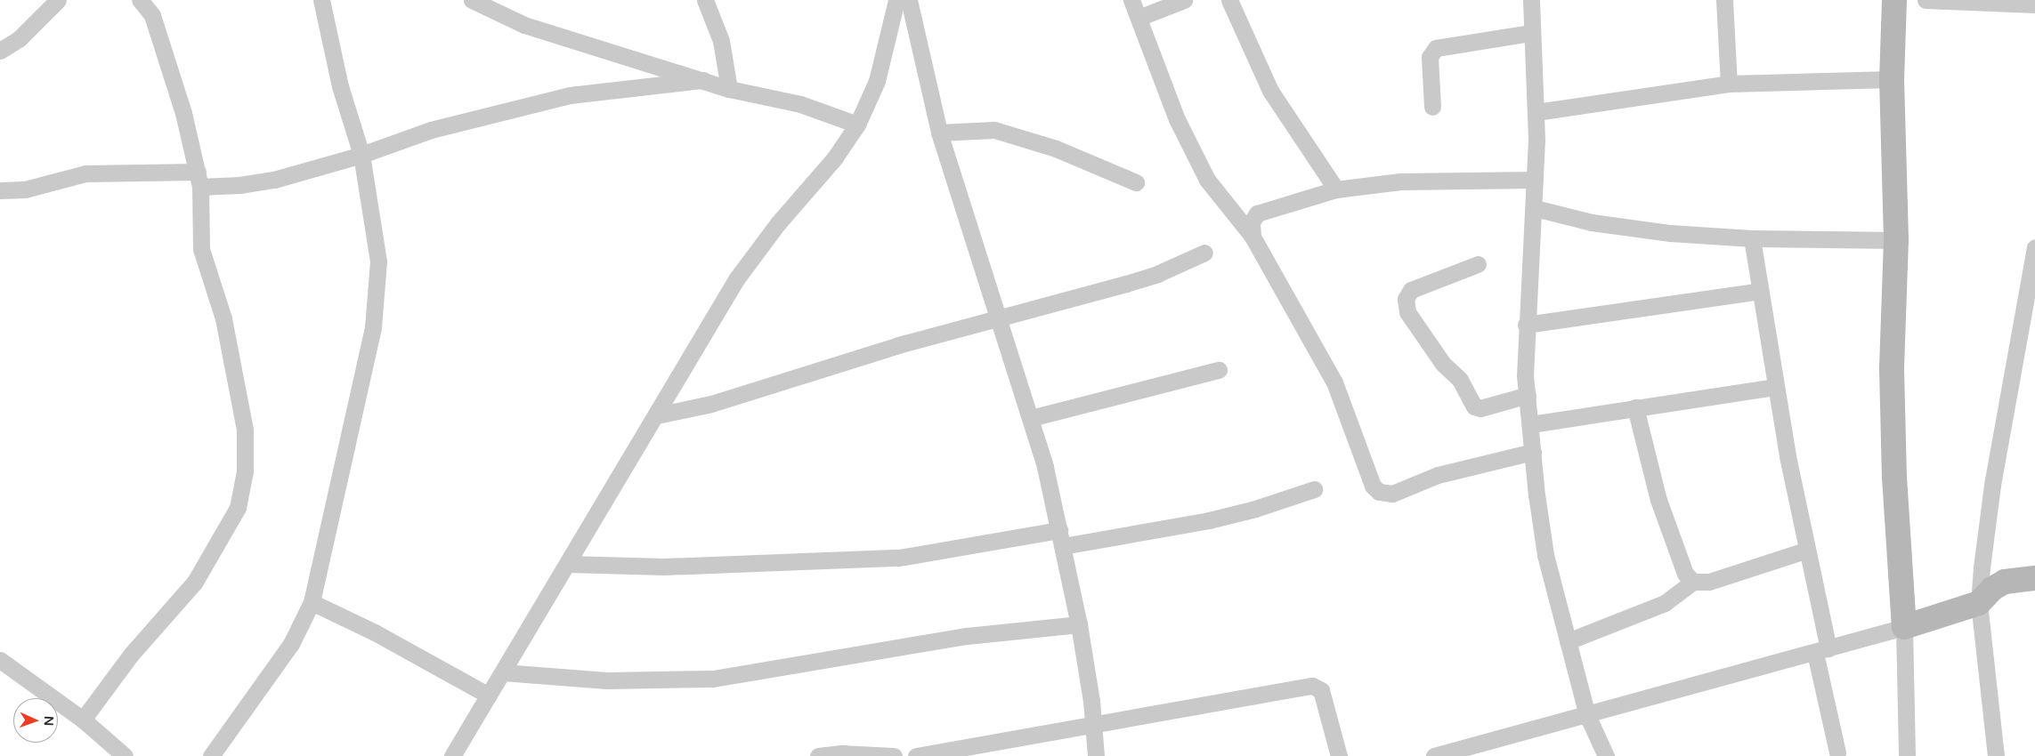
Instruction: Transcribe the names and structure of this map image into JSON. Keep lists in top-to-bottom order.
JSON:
{
  "north": "right"
}
